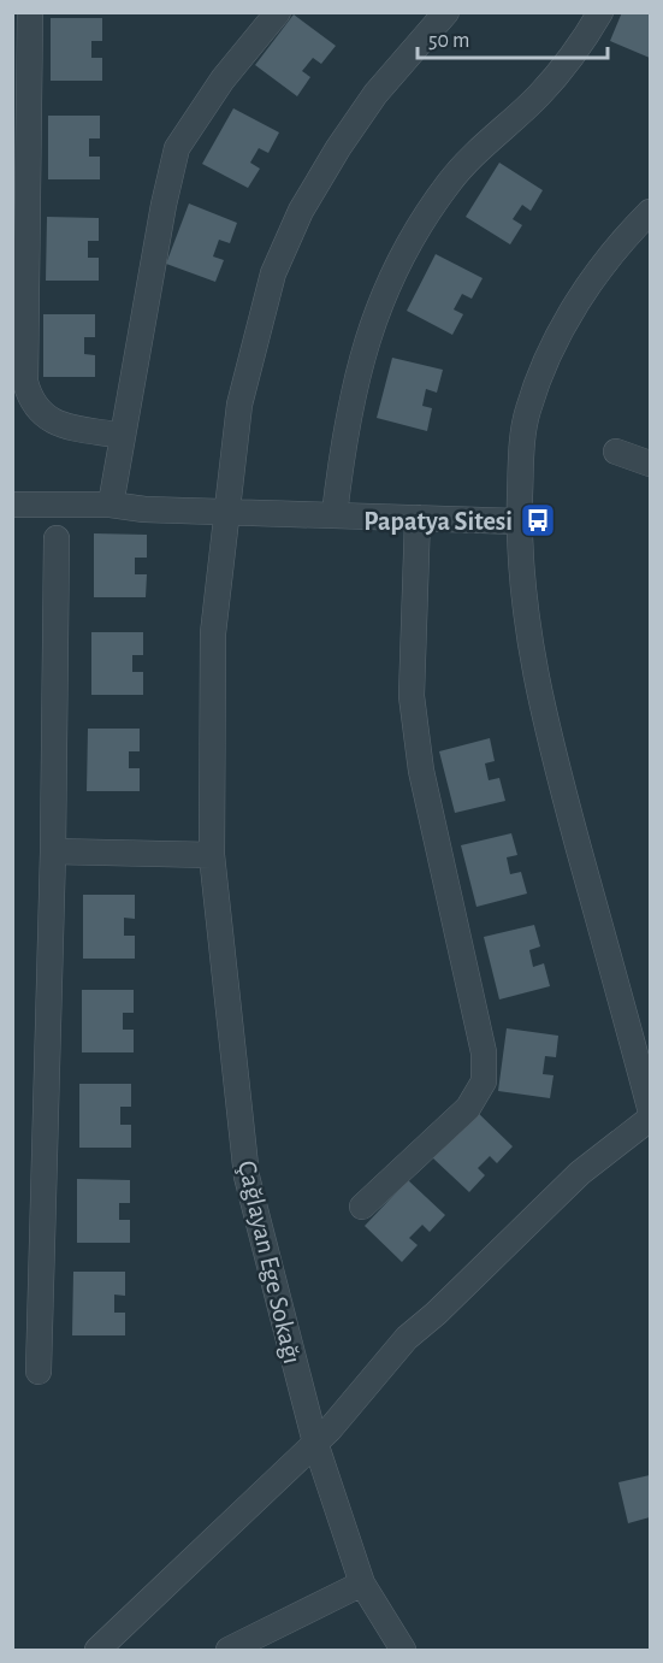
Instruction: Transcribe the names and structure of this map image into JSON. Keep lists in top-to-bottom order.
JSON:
{
  "streets": {
    "street": ["Çağlayan Ege Sokağı"]
  },
  "places": {
    "bus stop": ["Papatya Sitesi"]
  },
  "scale_bar": "50 m"
}
